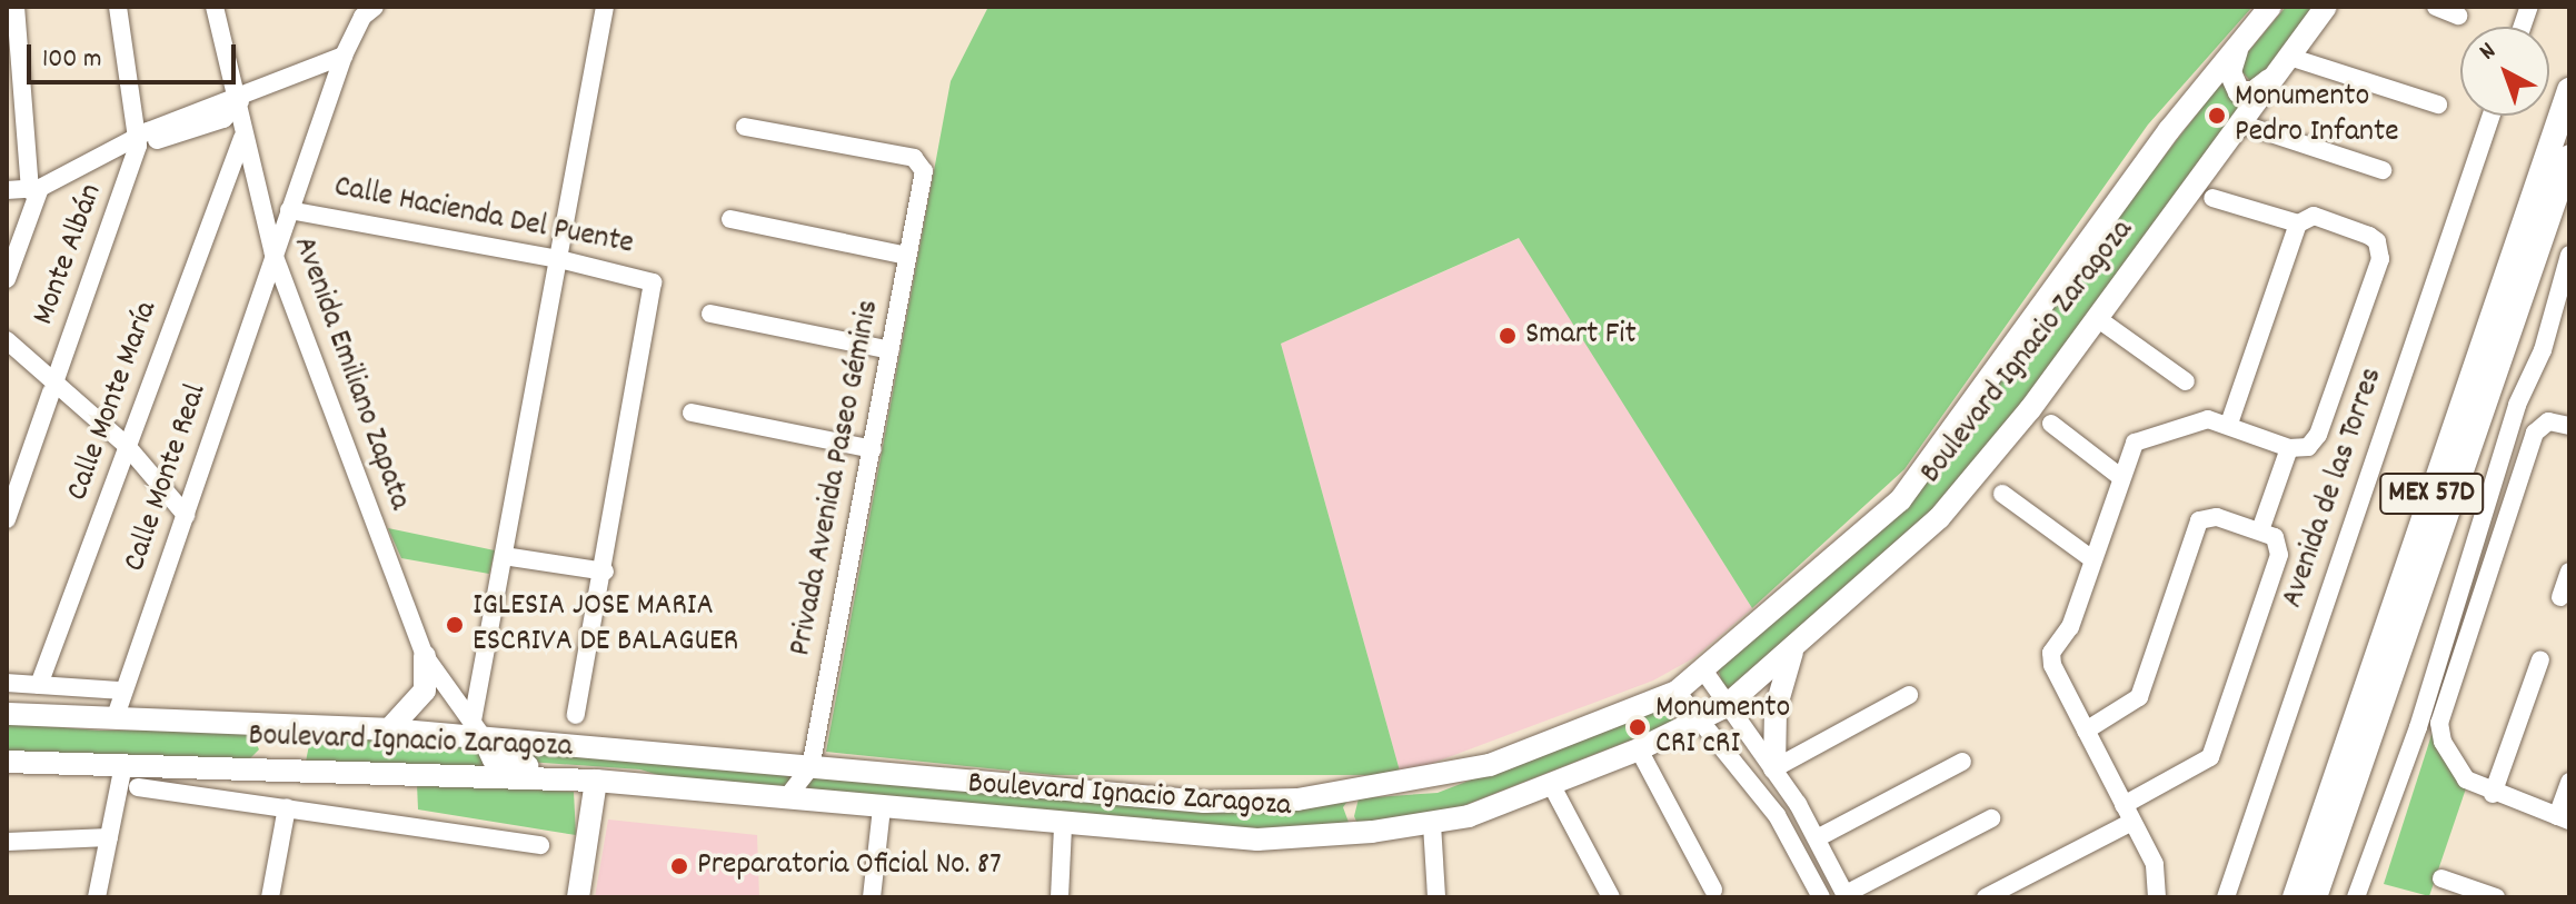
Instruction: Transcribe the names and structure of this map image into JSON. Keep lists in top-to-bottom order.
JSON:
{
  "streets": {
    "highway": ["MEX 57D"],
    "main road": ["Boulevard Ignacio Zaragoza"],
    "street": [
      "Calle Hacienda Del Puente",
      "Monte Albán",
      "Avenida Emiliano Zapata",
      "Calle Monte María",
      "Calle Monte Real",
      "Privada Avenida Paseo Géminis",
      "Avenida de las Torres"
    ]
  },
  "crossings": [
    ["Calle Hacienda Del Puente", "Calle Monte Real"],
    ["Boulevard Ignacio Zaragoza", "Avenida Emiliano Zapata"],
    ["Boulevard Ignacio Zaragoza", "Calle Monte Real"],
    ["Boulevard Ignacio Zaragoza", "Privada Avenida Paseo Géminis"],
    ["Avenida Emiliano Zapata", "Calle Monte María"],
    ["Avenida Emiliano Zapata", "Calle Monte Real"]
  ],
  "places": [
    "Monumento Pedro Infante",
    "Smart Fit",
    "IGLESIA JOSE MARIA ESCRIVA DE BALAGUER",
    "Monumento CRI cRI",
    "Preparatoria Oficial No. 87"
  ],
  "scale_bar": "100 m",
  "north": "top left"
}
